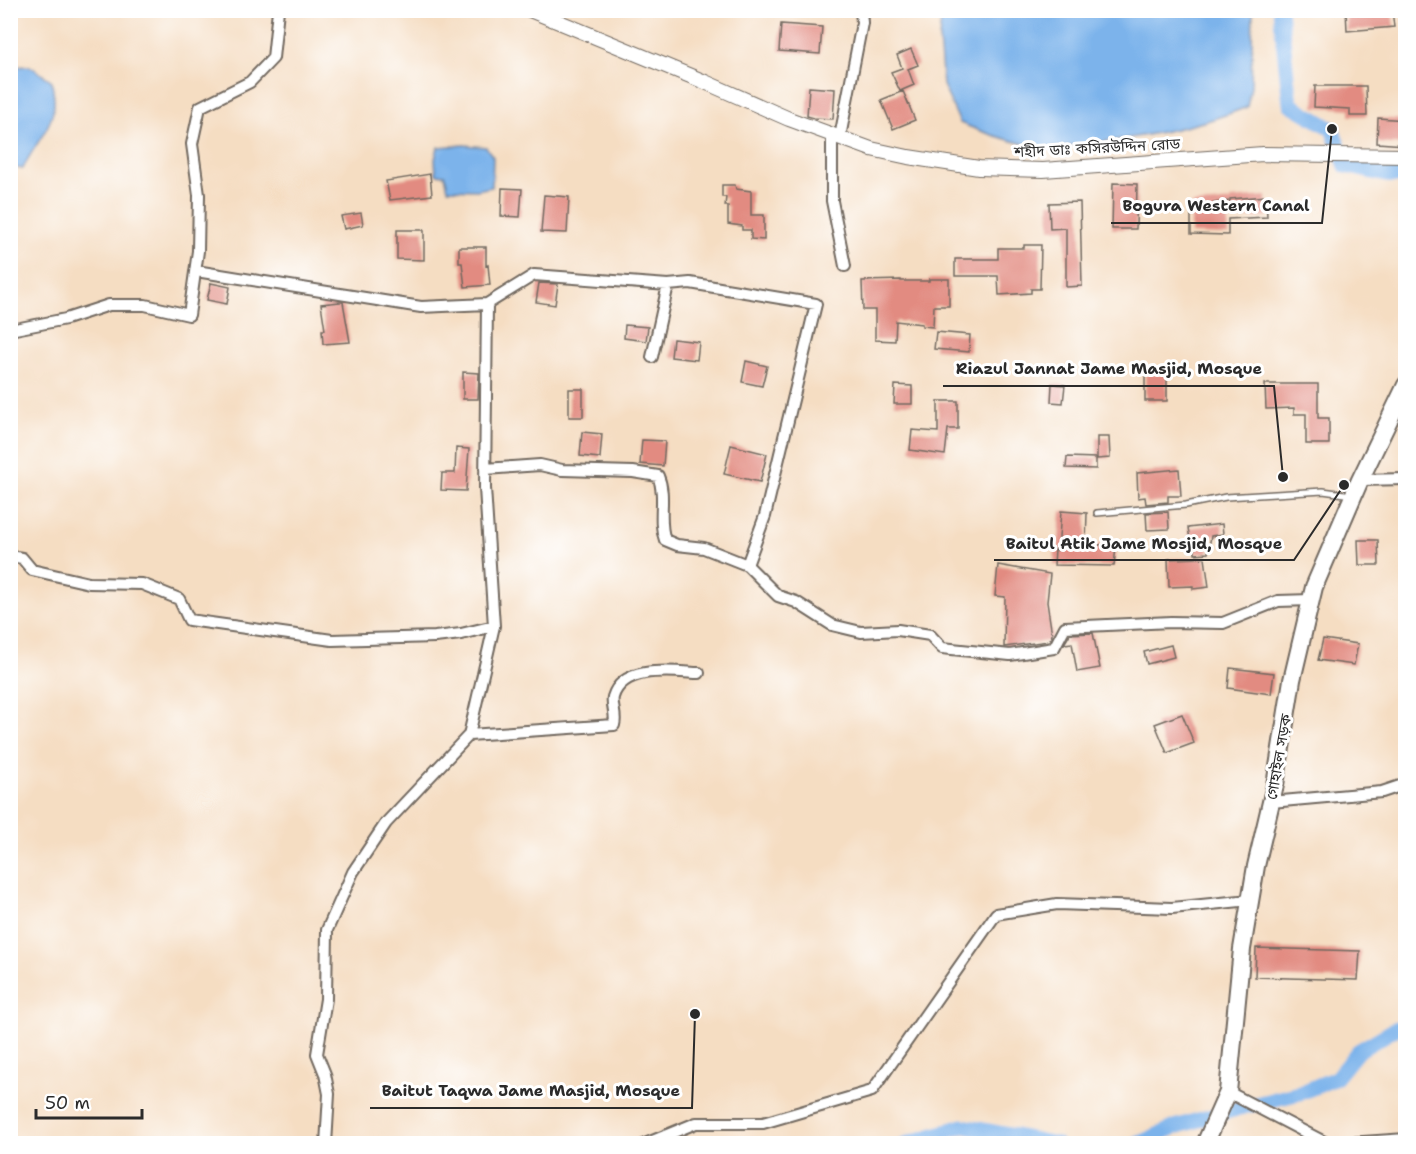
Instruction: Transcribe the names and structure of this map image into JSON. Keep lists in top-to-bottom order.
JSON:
{
  "streets": {
    "main road": ["গোহাইল সড়ক"],
    "street": ["শহীদ ডাঃ কসিরউদ্দিন রোড"]
  },
  "places": [
    "Bogura Western Canal",
    "Riazul Jannat Jame Masjid, Mosque",
    "Baitul Atik Jame Mosjid, Mosque",
    "Baitut Taqwa Jame Masjid, Mosque"
  ],
  "scale_bar": "50 m"
}
